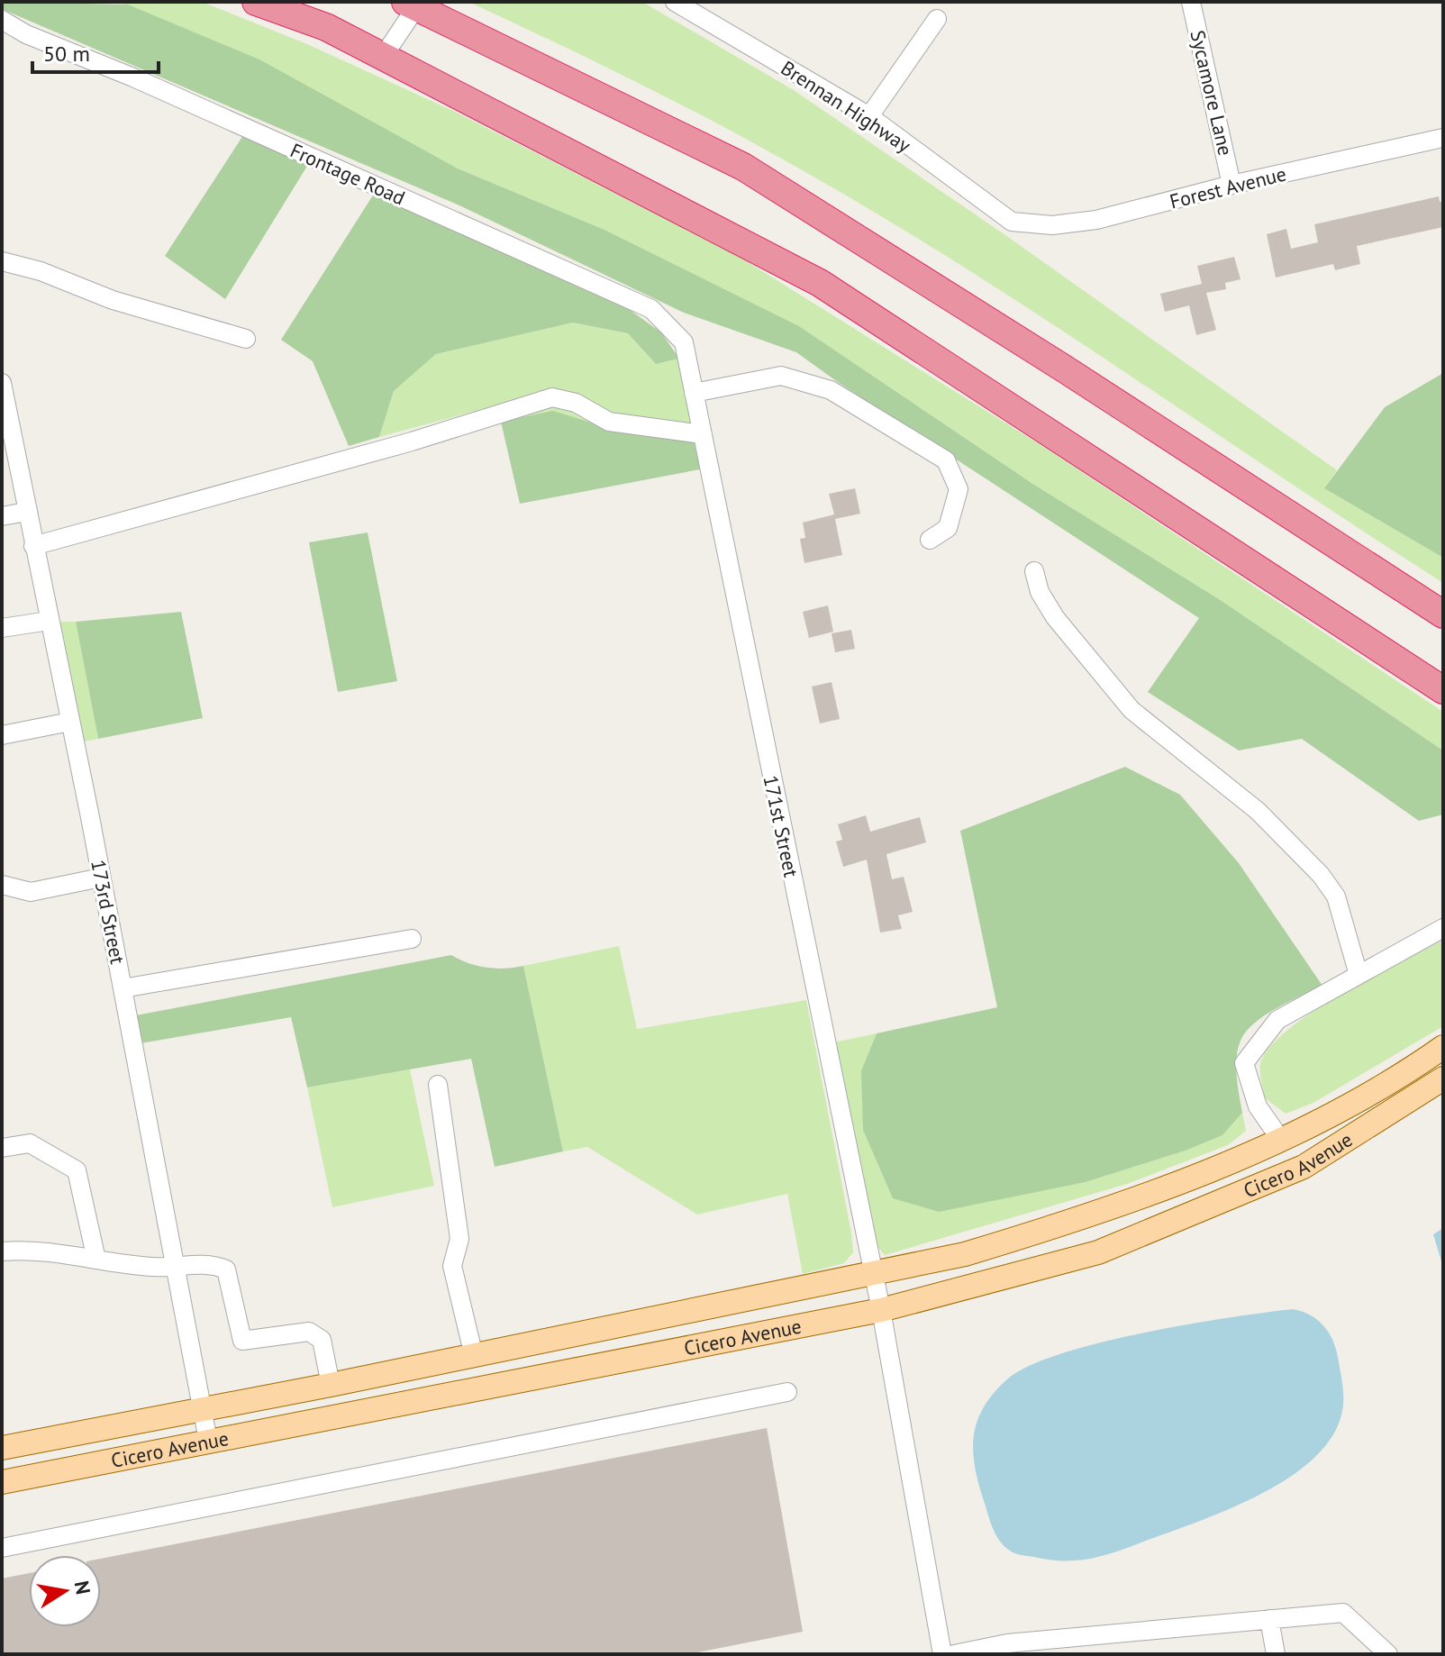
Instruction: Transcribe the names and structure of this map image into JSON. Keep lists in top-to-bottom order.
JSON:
{
  "streets": {
    "main road": ["Cicero Avenue"],
    "street": [
      "Sycamore Lane",
      "Brennan Highway",
      "Frontage Road",
      "Forest Avenue",
      "171st Street",
      "173rd Street"
    ]
  },
  "crossings": [
    ["Sycamore Lane", "Forest Avenue"],
    ["Brennan Highway", "Forest Avenue"],
    ["Frontage Road", "171st Street"],
    ["171st Street", "Cicero Avenue"],
    ["173rd Street", "Cicero Avenue"]
  ],
  "scale_bar": "50 m",
  "north": "right"
}
